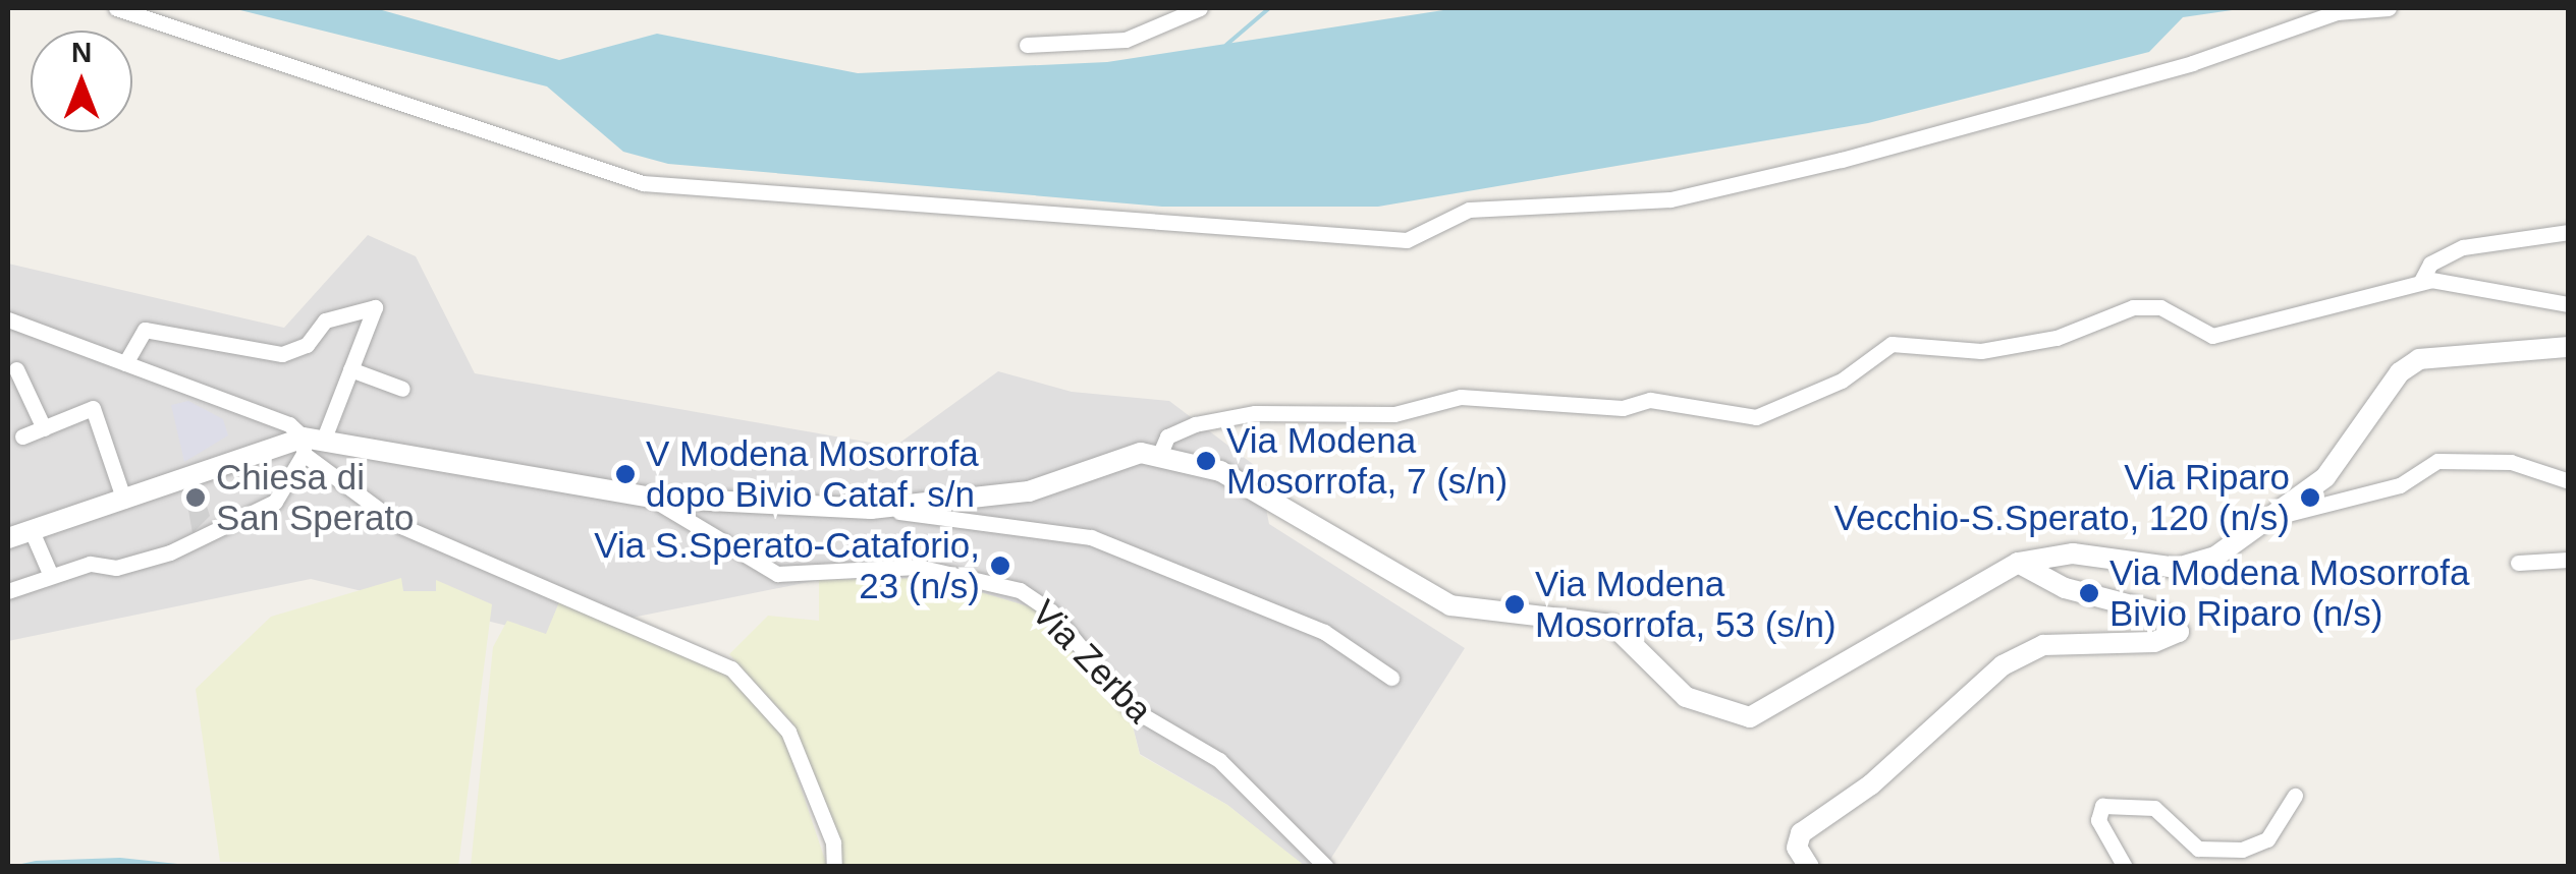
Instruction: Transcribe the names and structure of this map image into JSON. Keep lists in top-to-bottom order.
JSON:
{
  "streets": {
    "street": ["Via Zerba"]
  },
  "places": [
    "Via Modena Mosorrofa, 7 (s/n)",
    "V Modena Mosorrofa dopo Bivio Cataf. s/n",
    "Chiesa di San Sperato",
    "Via Riparo Vecchio-S.Sperato, 120 (n/s)",
    "Via S.Sperato-Cataforio, 23 (n/s)",
    "Via Modena Mosorrofa Bivio Riparo (n/s)",
    "Via Modena Mosorrofa, 53 (s/n)"
  ],
  "north": "top"
}
